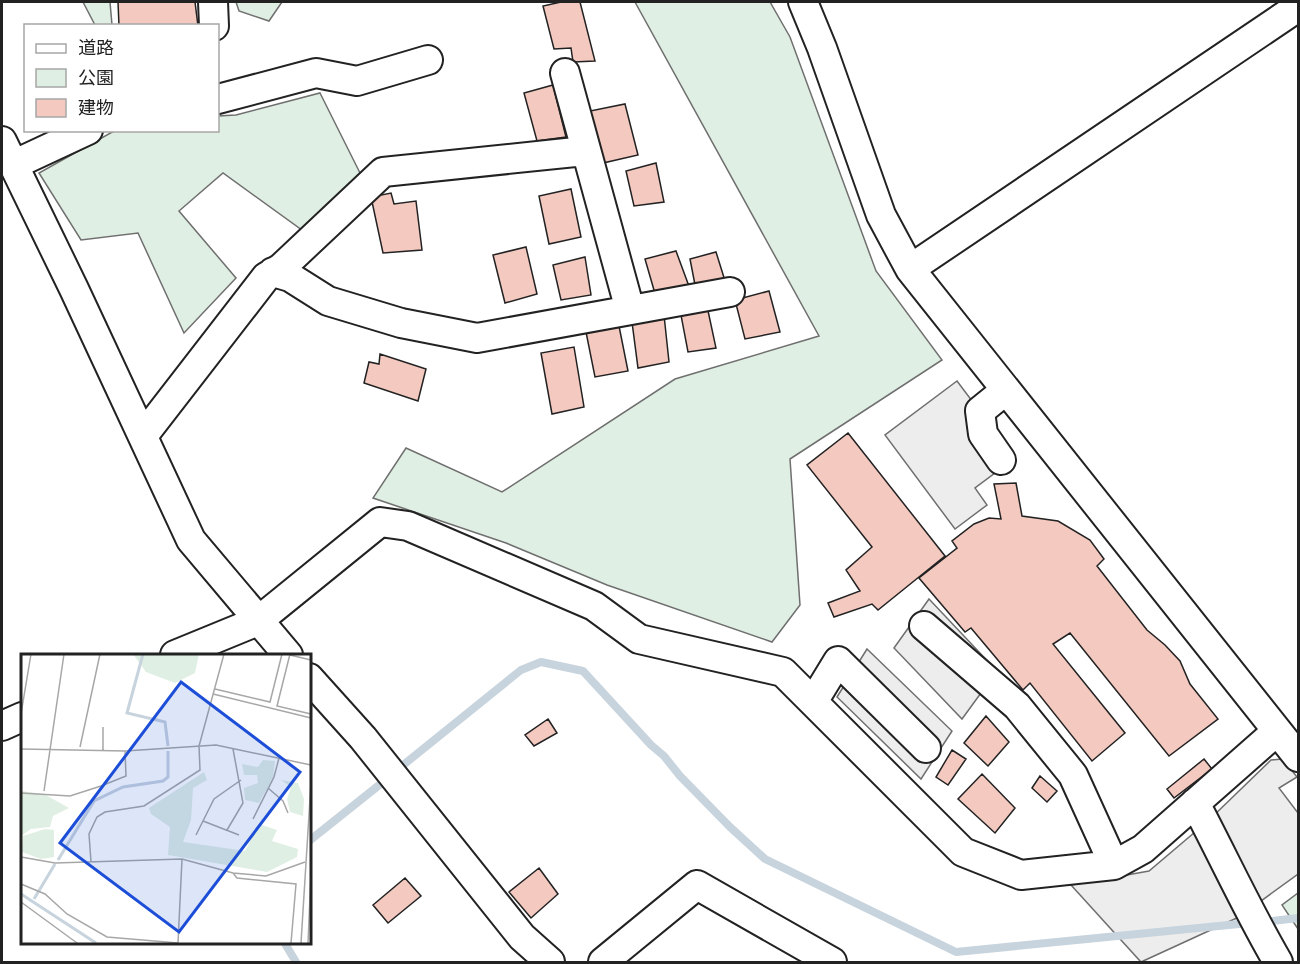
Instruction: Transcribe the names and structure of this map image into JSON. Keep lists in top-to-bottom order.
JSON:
{
  "legend": ["道路", "公園", "建物"]
}
